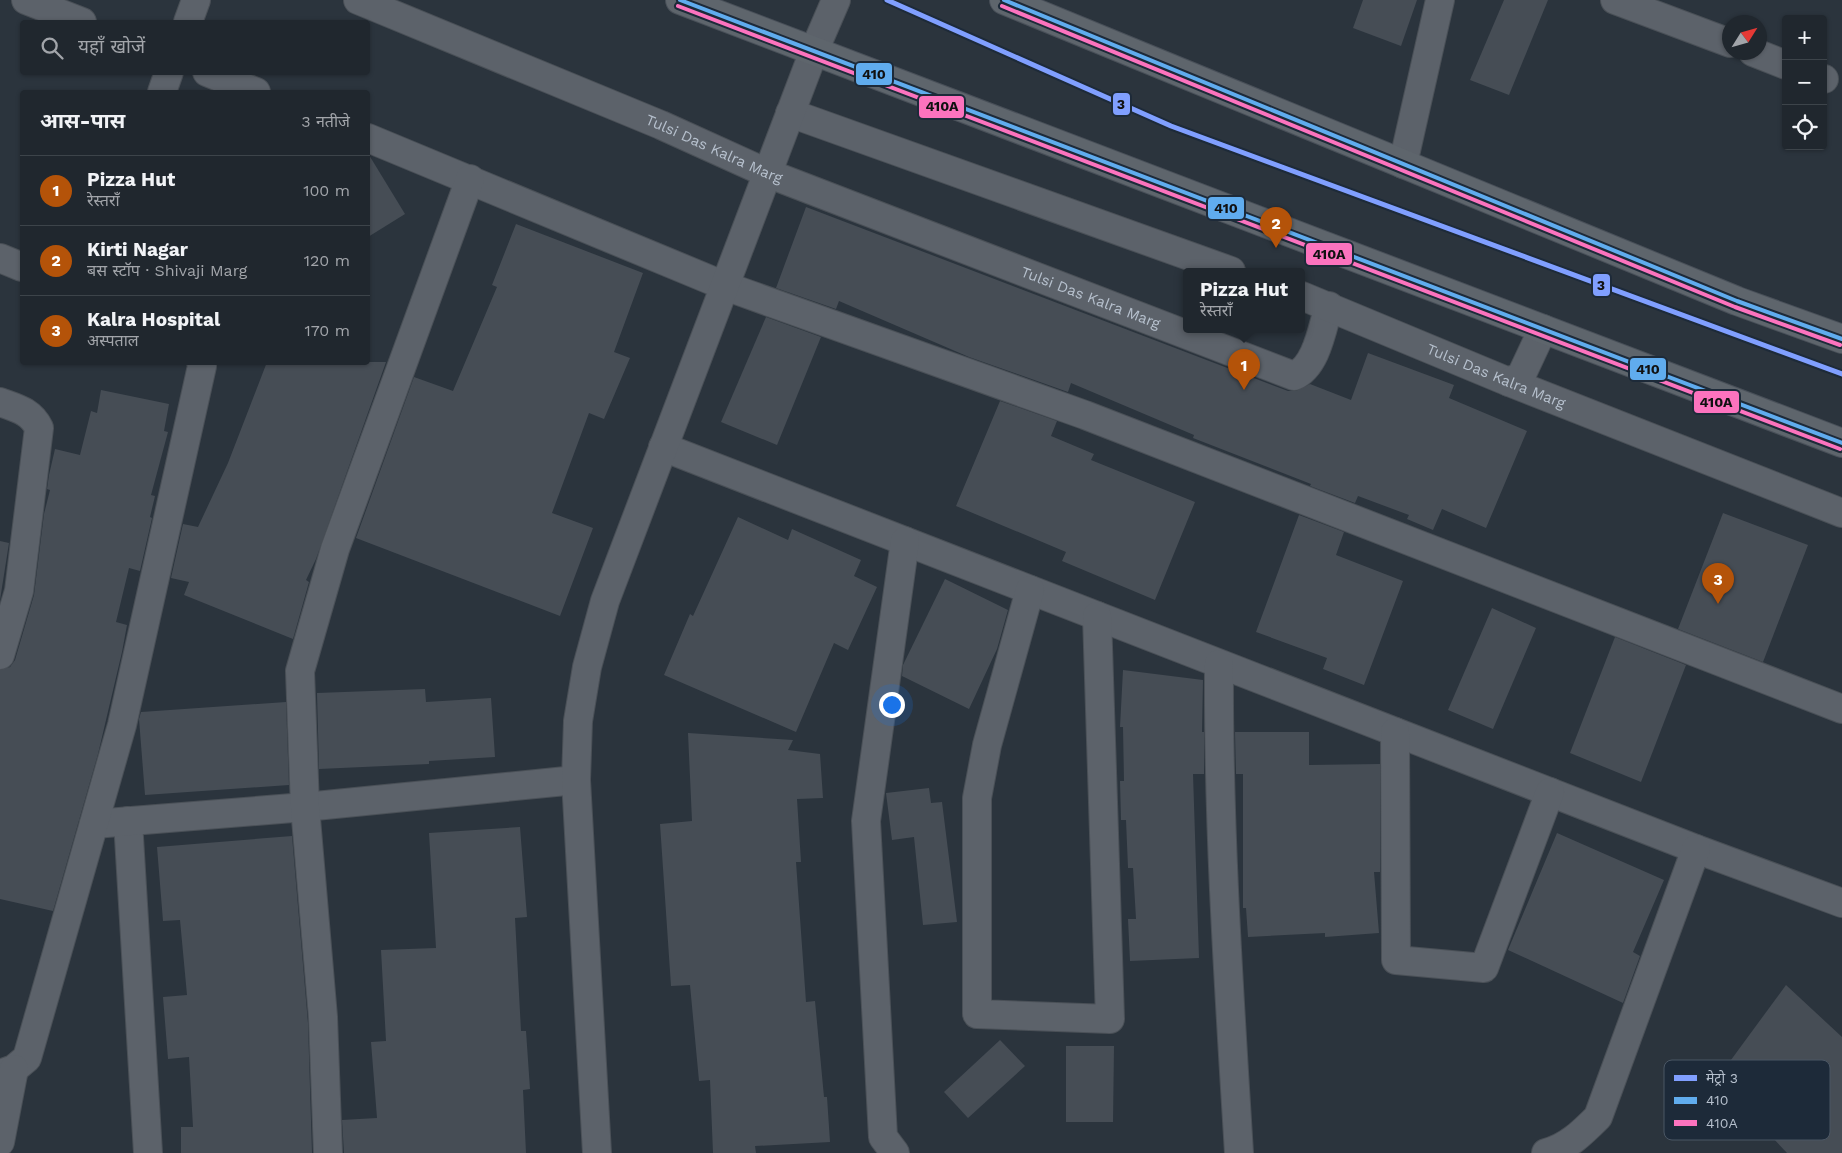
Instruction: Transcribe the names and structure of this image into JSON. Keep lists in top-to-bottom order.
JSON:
{
  "streets": {
    "street": ["Tulsi Das Kalra Marg"]
  },
  "lines": ["metro line 3", "transit line 410", "transit line 410A"],
  "legend": ["मेट्रो 3", "410", "410A"],
  "north": "top right",
  "page": {
    "map_buttons": ["+", "−"],
    "search": "यहाँ खोजें",
    "heading": ["आस-पास", "3 नतीजे"],
    "list": [
      {
        "mark": "1",
        "name": "Pizza Hut",
        "note": "रेस्तराँ",
        "value": "100 m"
      },
      {
        "mark": "2",
        "name": "Kirti Nagar",
        "note": "बस स्टॉप · Shivaji Marg",
        "value": "120 m"
      },
      {
        "mark": "3",
        "name": "Kalra Hospital",
        "note": "अस्पताल",
        "value": "170 m"
      }
    ],
    "pins": ["2", "1", "3"],
    "popup": ["Pizza Hut", "रेस्तराँ"]
  }
}
